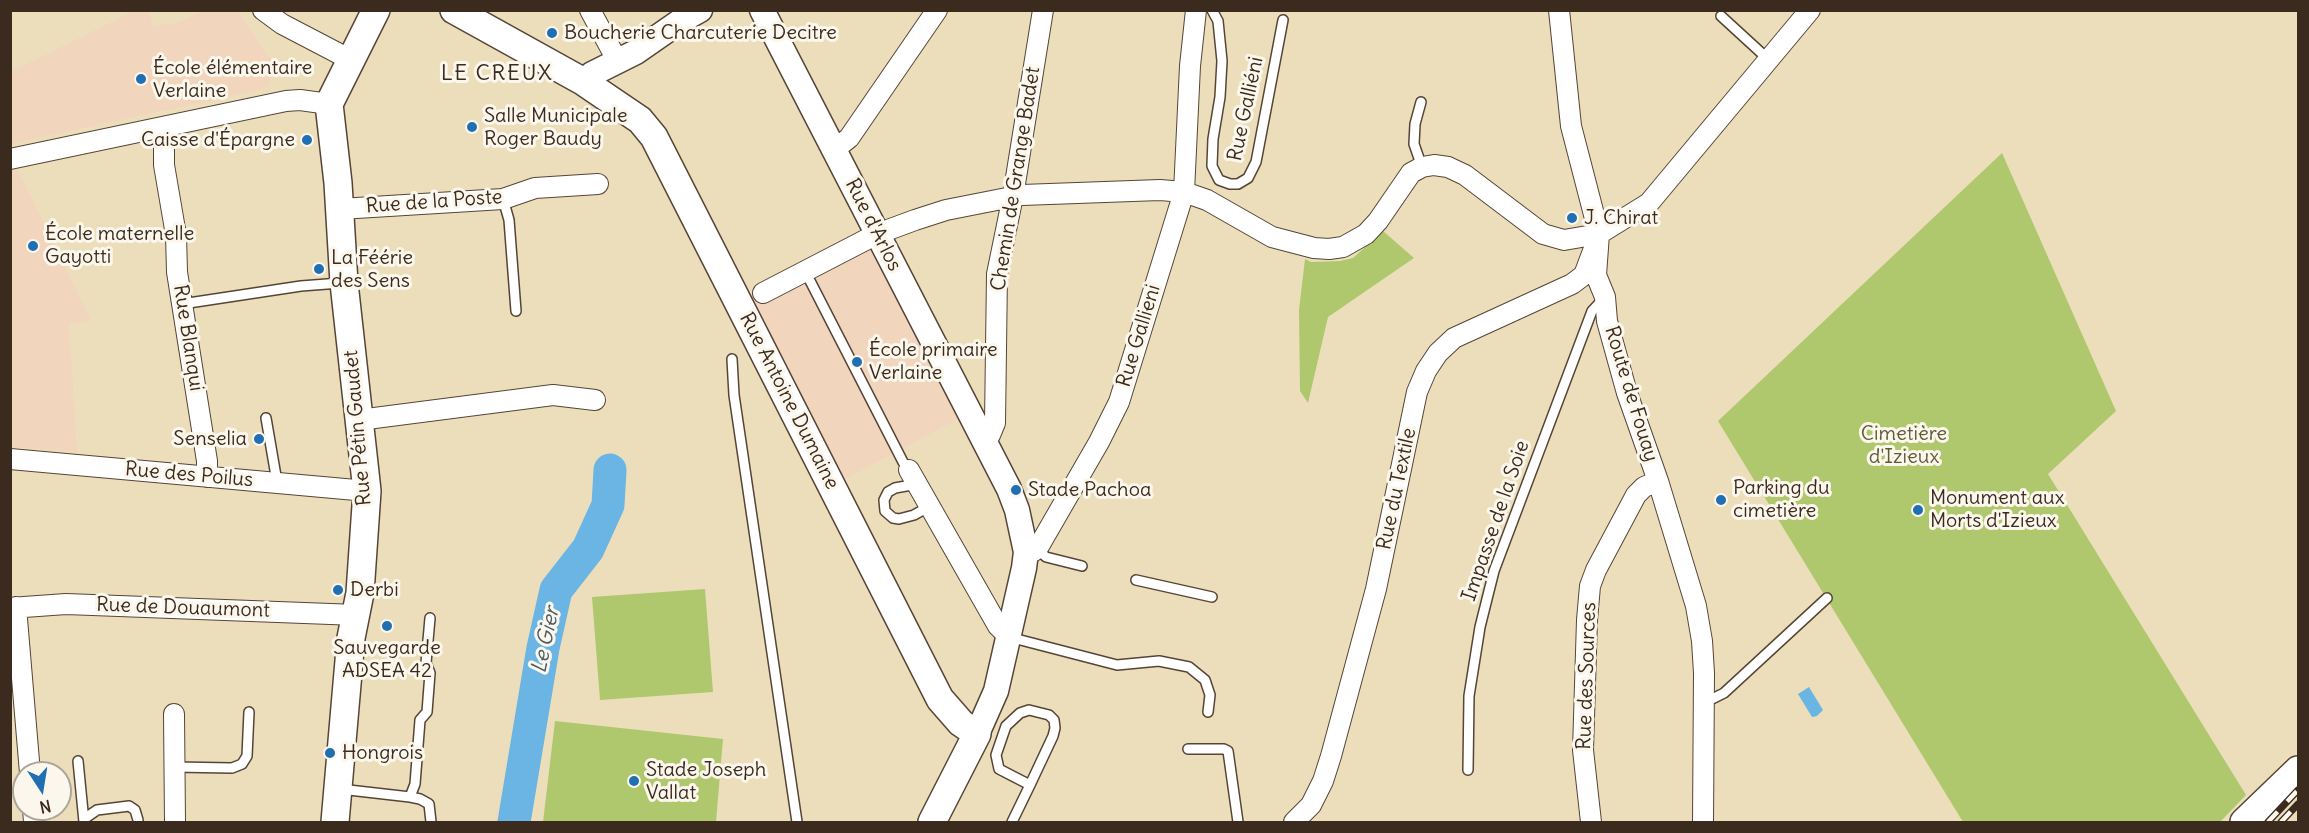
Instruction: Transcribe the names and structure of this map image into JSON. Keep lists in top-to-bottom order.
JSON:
{
  "streets": {
    "main road": ["Rue Gallieni", "Rue Antoine Dumaine", "Rue Pétin Gaudet"],
    "street": [
      "Chemin de Grange Badet",
      "Rue de la Poste",
      "Rue d'Arlos",
      "Rue Blanqui",
      "Route de Fouay",
      "Rue des Poilus",
      "Rue du Textile",
      "Rue de Douaumont",
      "Rue des Sources"
    ],
    "lane": ["Rue Galliéni", "Impasse de la Soie"]
  },
  "crossings": [
    ["Chemin de Grange Badet", "Rue d'Arlos"],
    ["Rue de la Poste", "Rue Pétin Gaudet"],
    ["Rue Gallieni", "Rue Antoine Dumaine"],
    ["Rue Blanqui", "Rue des Poilus"],
    ["Route de Fouay", "Rue du Textile"],
    ["Route de Fouay", "Impasse de la Soie"],
    ["Route de Fouay", "Rue des Sources"],
    ["Rue Pétin Gaudet", "Rue des Poilus"],
    ["Rue Pétin Gaudet", "Rue de Douaumont"]
  ],
  "districts": ["LE CREUX"],
  "water": ["Le Gier"],
  "parks": ["Cimetière d'Izieux"],
  "places": [
    "Boucherie Charcuterie Decitre",
    "École élémentaire Verlaine",
    "Salle Municipale Roger Baudy",
    "Caisse d'Épargne",
    "J. Chirat",
    "École maternelle Gayotti",
    "La Féérie des Sens",
    "École primaire Verlaine",
    "Senselia",
    "Stade Pachoa",
    "Parking du cimetière",
    "Monument aux Morts d'Izieux",
    "Derbi",
    "Sauvegarde ADSEA 42",
    "Hongrois",
    "Stade Joseph Vallat"
  ],
  "north": "bottom"
}
